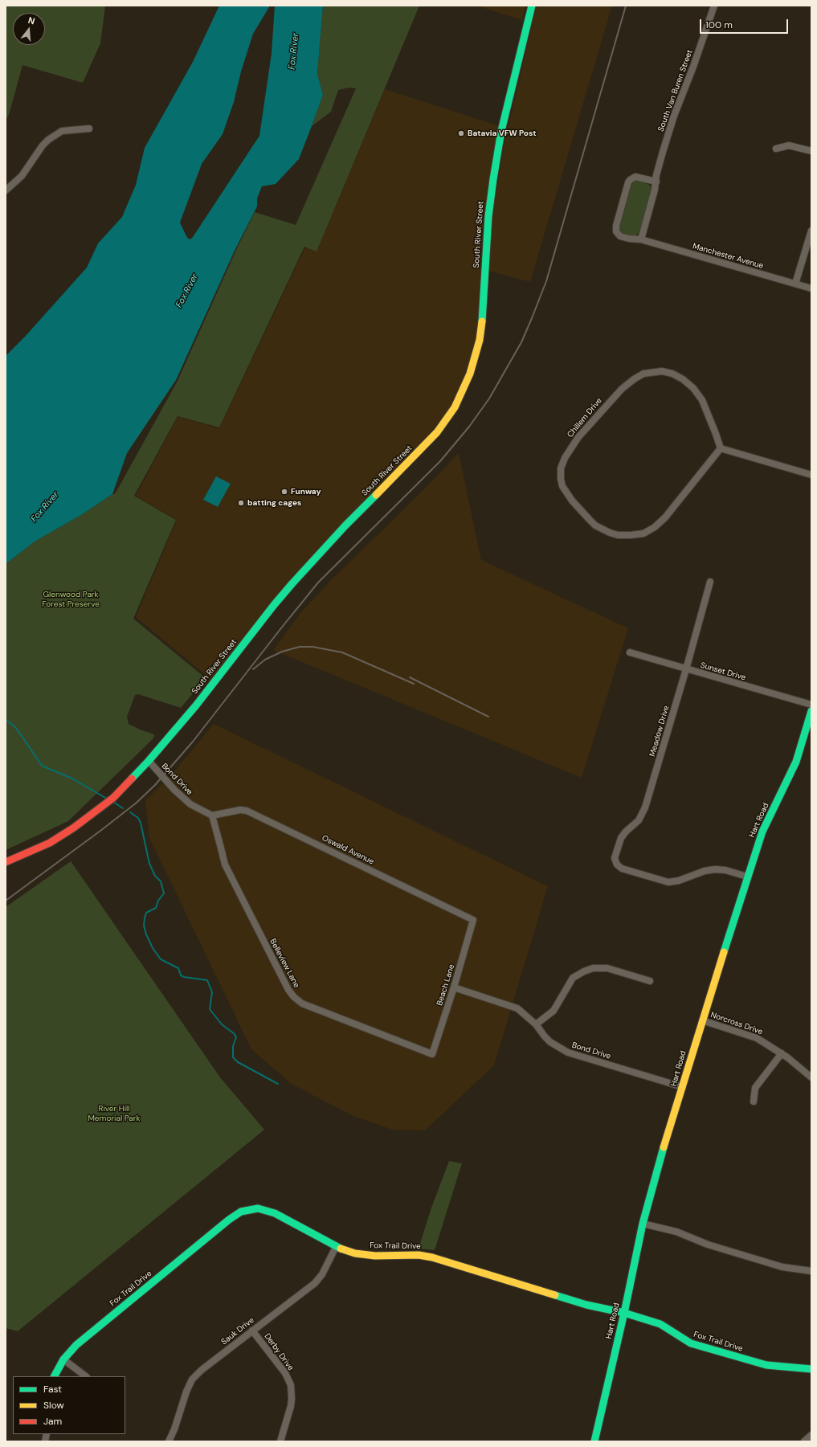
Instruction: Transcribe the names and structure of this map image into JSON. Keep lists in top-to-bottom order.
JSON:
{
  "streets": {
    "street": [
      "South Van Buren Street",
      "South River Street",
      "Manchester Avenue",
      "Chillem Drive",
      "Sunset Drive",
      "Meadow Drive",
      "Bond Drive",
      "Hart Road",
      "Oswald Avenue",
      "Belleview Lane",
      "Beach Lane",
      "Norcross Drive",
      "Fox Trail Drive",
      "Sauk Drive",
      "Derby Drive"
    ]
  },
  "crossings": [
    ["South Van Buren Street", "Manchester Avenue"],
    ["South River Street", "Bond Drive"],
    ["Sunset Drive", "Meadow Drive"],
    ["Meadow Drive", "Hart Road"],
    ["Bond Drive", "Hart Road"],
    ["Bond Drive", "Oswald Avenue"],
    ["Bond Drive", "Belleview Lane"],
    ["Bond Drive", "Beach Lane"],
    ["Hart Road", "Norcross Drive"],
    ["Hart Road", "Fox Trail Drive"],
    ["Oswald Avenue", "Belleview Lane"],
    ["Oswald Avenue", "Beach Lane"],
    ["Belleview Lane", "Beach Lane"],
    ["Fox Trail Drive", "Sauk Drive"],
    ["Sauk Drive", "Derby Drive"]
  ],
  "water": ["Fox River"],
  "parks": ["Glenwood Park Forest Preserve", "River Hill Memorial Park"],
  "places": ["Batavia VFW Post", "Funway", "batting cages"],
  "legend": ["Fast", "Slow", "Jam"],
  "scale_bar": "100 m",
  "north": "top"
}
